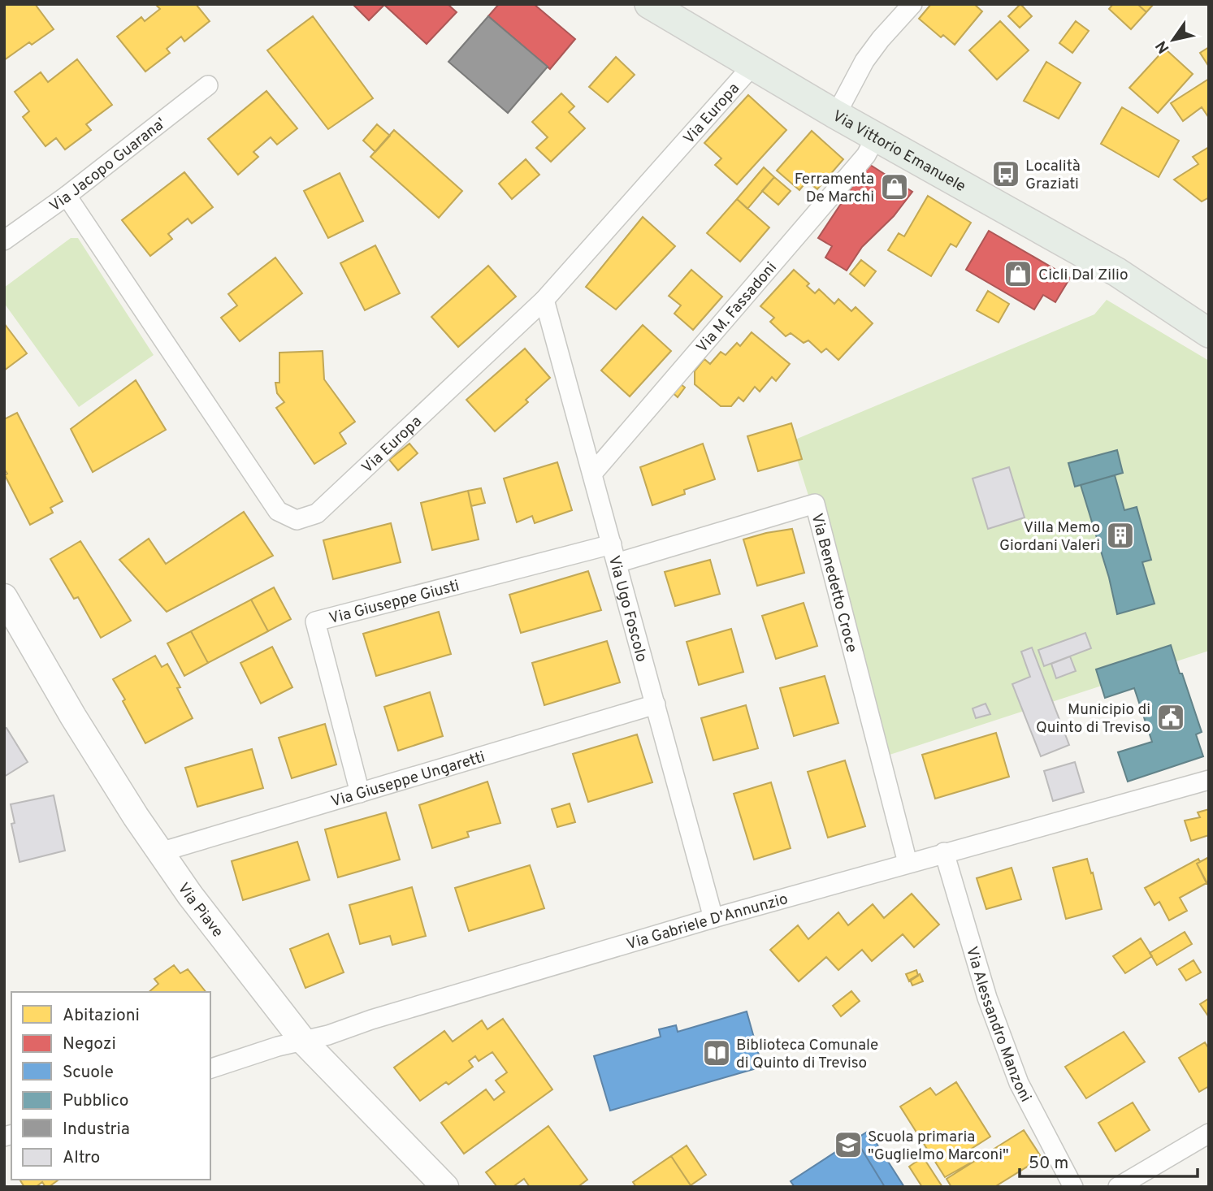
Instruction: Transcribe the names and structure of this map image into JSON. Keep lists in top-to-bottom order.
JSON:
{
  "streets": {
    "main road": ["Via Vittorio Emanuele", "Via Piave"],
    "street": [
      "Via Europa",
      "Via Jacopo Guarana'",
      "Via M. Fassadoni",
      "Via Benedetto Croce",
      "Via Giuseppe Giusti",
      "Via Ugo Foscolo",
      "Via Giuseppe Ungaretti",
      "Via Gabriele D'Annunzio",
      "Via Alessandro Manzoni"
    ]
  },
  "crossings": [
    ["Via Europa", "Via Vittorio Emanuele"],
    ["Via Europa", "Via Jacopo Guarana'"],
    ["Via Europa", "Via Ugo Foscolo"],
    ["Via Vittorio Emanuele", "Via M. Fassadoni"],
    ["Via M. Fassadoni", "Via Ugo Foscolo"],
    ["Via Benedetto Croce", "Via Ugo Foscolo"],
    ["Via Benedetto Croce", "Via Gabriele D'Annunzio"],
    ["Via Giuseppe Giusti", "Via Ugo Foscolo"],
    ["Via Giuseppe Giusti", "Via Giuseppe Ungaretti"],
    ["Via Ugo Foscolo", "Via Giuseppe Ungaretti"],
    ["Via Ugo Foscolo", "Via Gabriele D'Annunzio"],
    ["Via Giuseppe Ungaretti", "Via Piave"],
    ["Via Piave", "Via Gabriele D'Annunzio"],
    ["Via Gabriele D'Annunzio", "Via Alessandro Manzoni"]
  ],
  "places": {
    "bus stop": ["Località Graziati"],
    "shop": ["Ferramenta De Marchi", "Cicli Dal Zilio"],
    "building": ["Villa Memo Giordani Valeri"],
    "public building": ["Municipio di Quinto di Treviso"],
    "library": ["Biblioteca Comunale di Quinto di Treviso"],
    "school or university": ["Scuola primaria \"Guglielmo Marconi\""]
  },
  "legend": [
    "Abitazioni",
    "Negozi",
    "Scuole",
    "Pubblico",
    "Industria",
    "Altro"
  ],
  "scale_bar": "50 m",
  "north": "bottom left"
}
